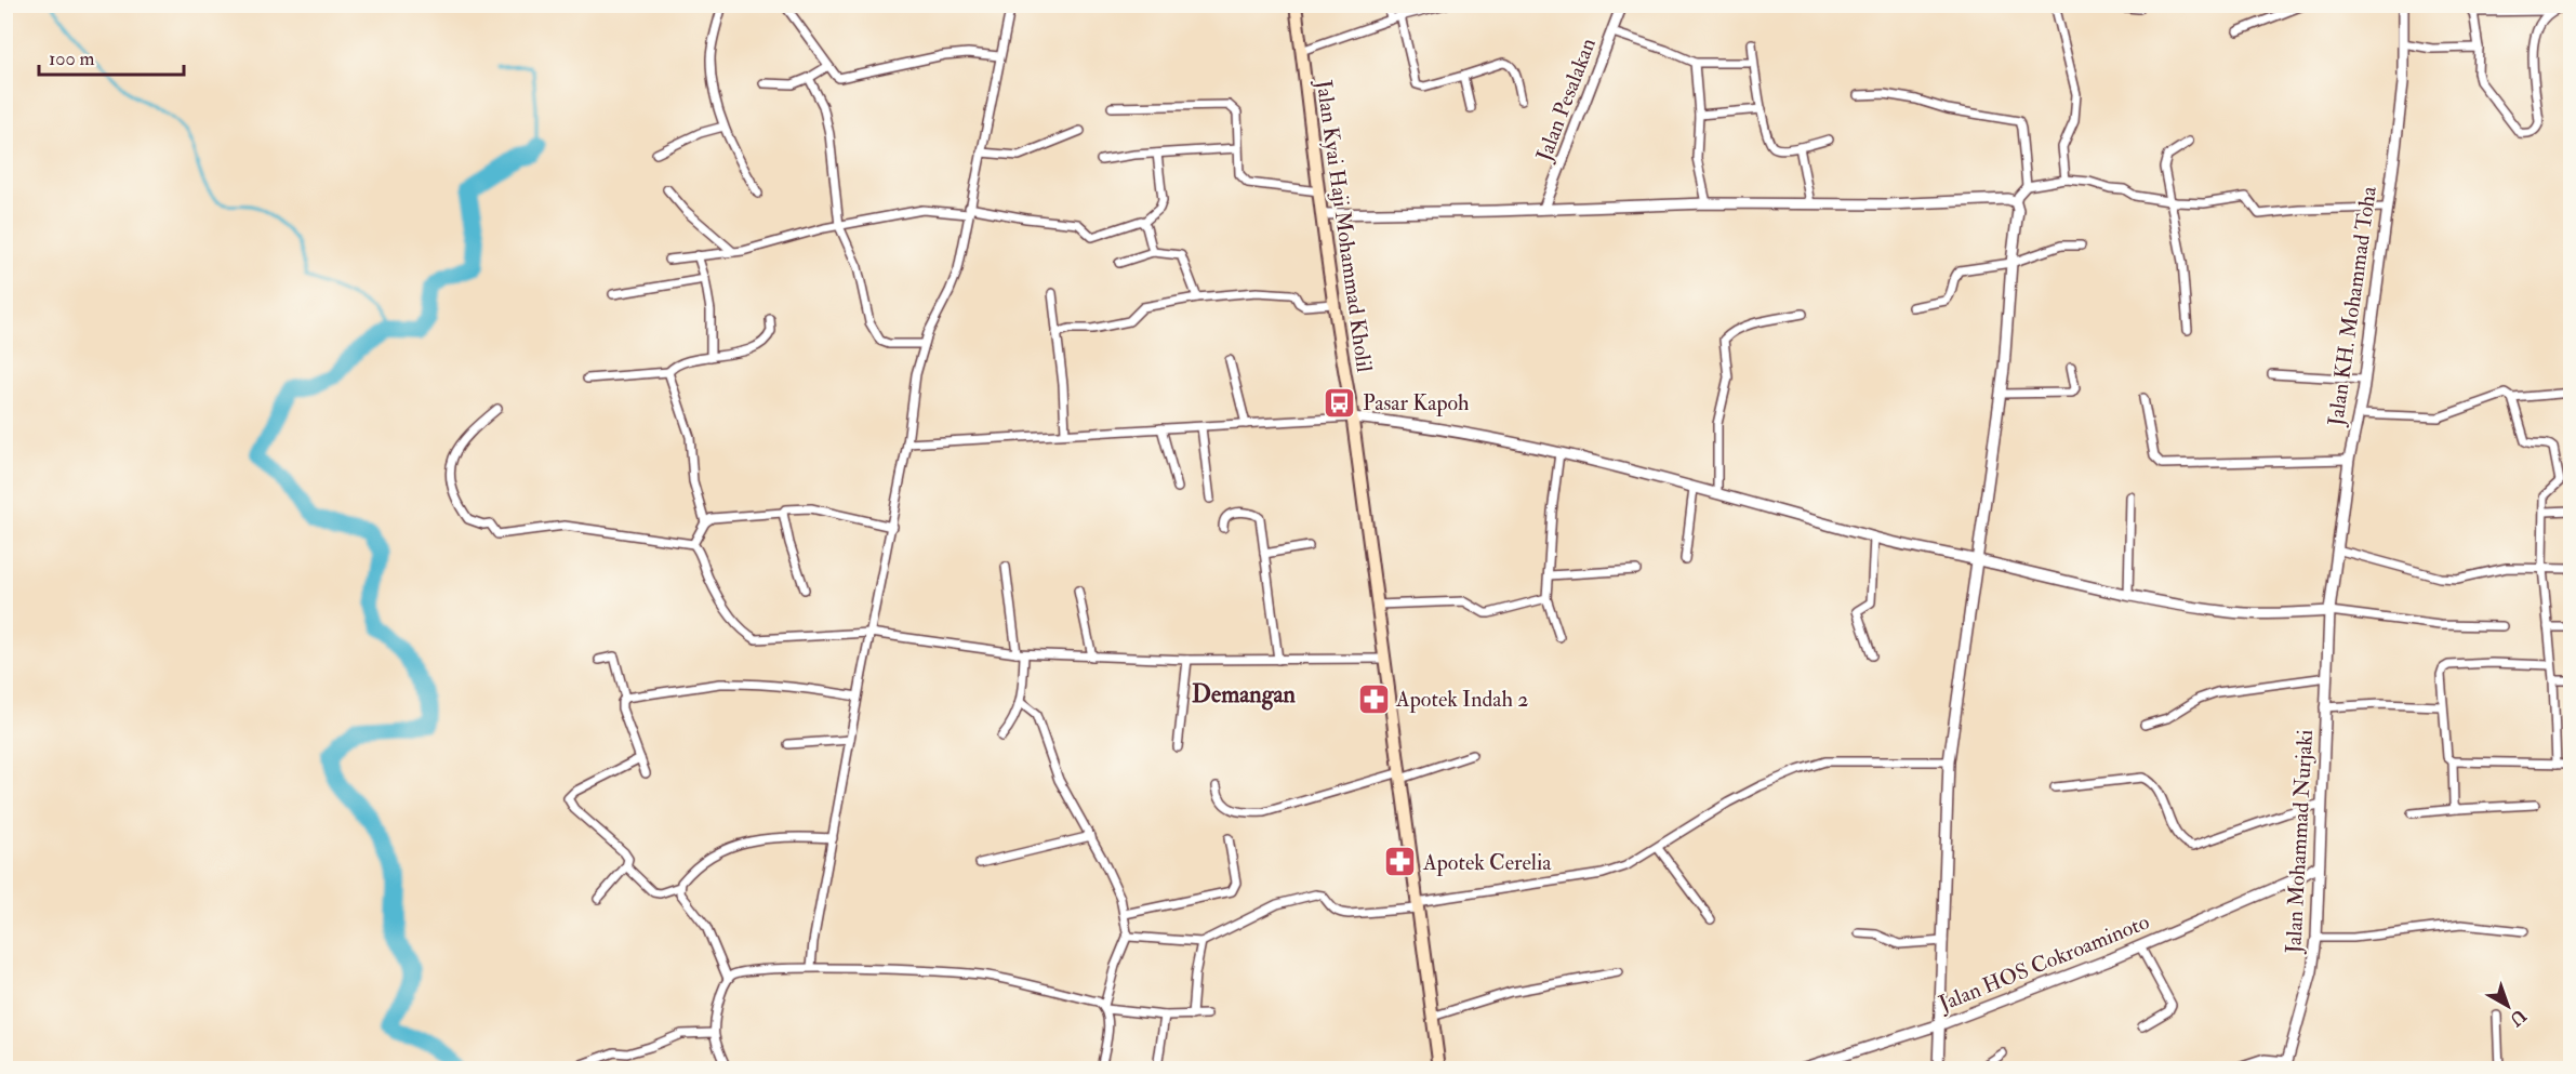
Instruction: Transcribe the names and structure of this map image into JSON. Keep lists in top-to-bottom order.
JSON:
{
  "streets": {
    "main road": ["Jalan Kyai Haji Mohammad Kholil"],
    "street": [
      "Jalan Pesalakan",
      "Jalan KH. Mohammad Toha",
      "Jalan Mohammad Nurjaki",
      "Jalan HOS Cokroaminoto"
    ]
  },
  "crossings": [
    ["Jalan KH. Mohammad Toha", "Jalan Mohammad Nurjaki"],
    ["Jalan Mohammad Nurjaki", "Jalan HOS Cokroaminoto"]
  ],
  "districts": ["Demangan"],
  "places": {
    "bus stop": ["Pasar Kapoh"],
    "pharmacy": ["Apotek Indah 2", "Apotek Cerelia"]
  },
  "scale_bar": "100 m",
  "north": "bottom right"
}
